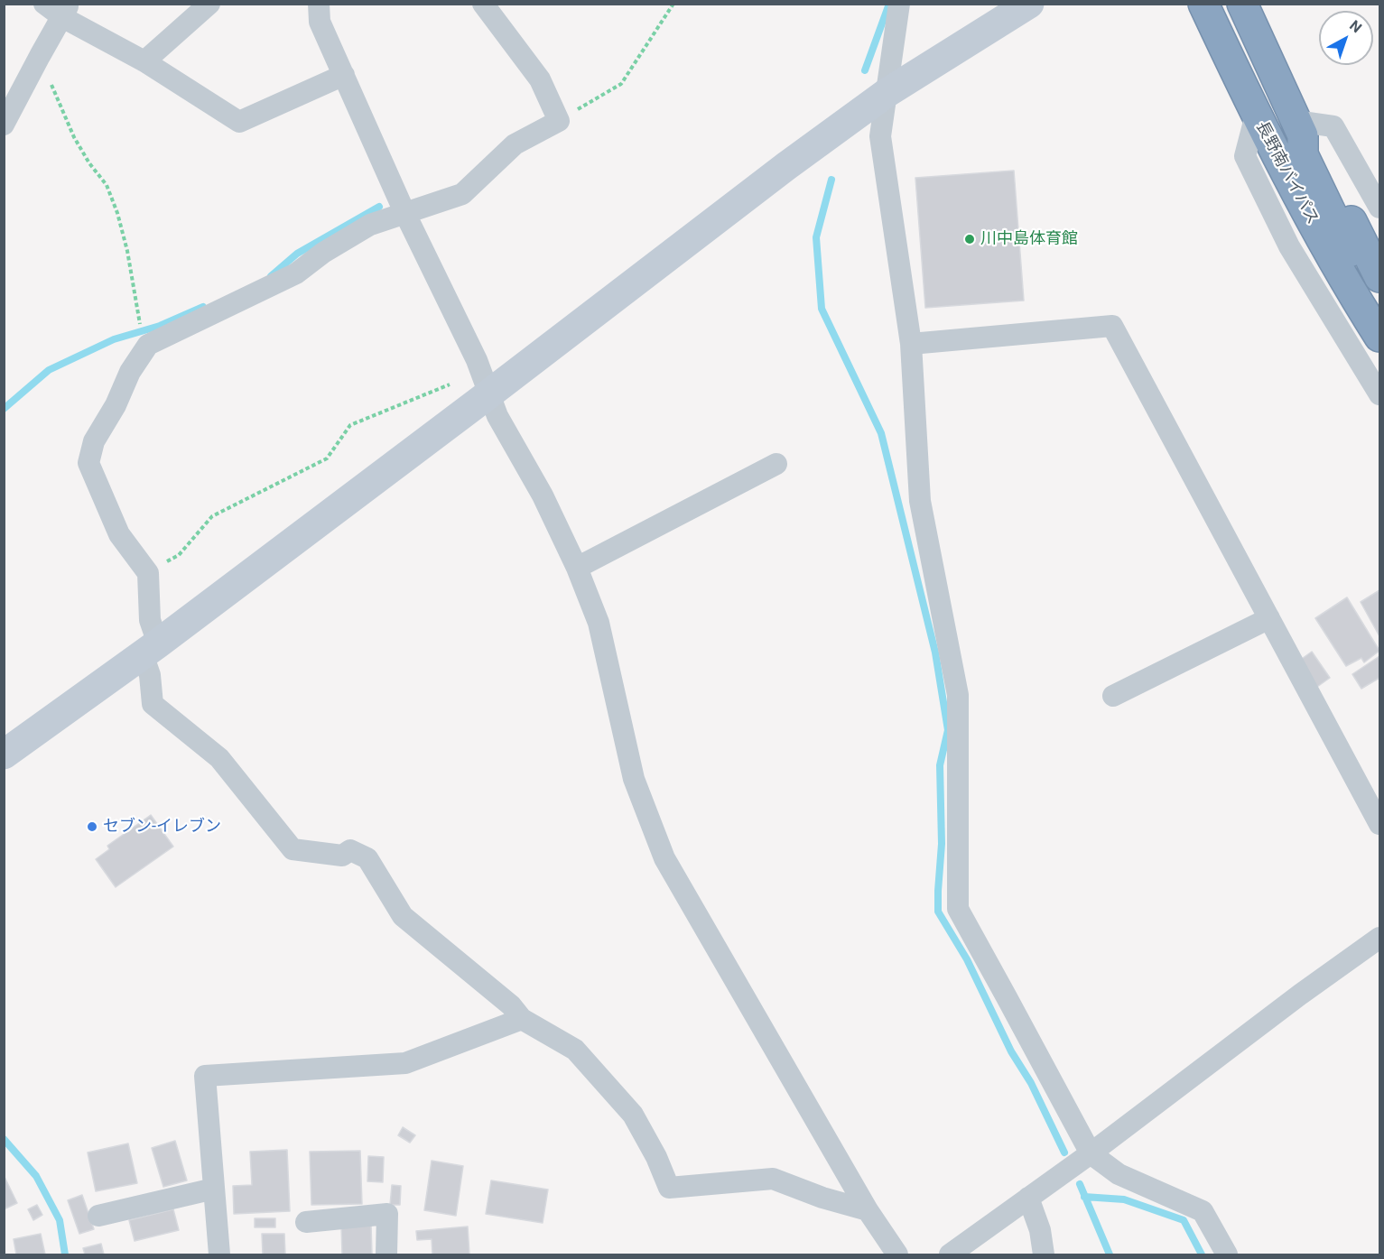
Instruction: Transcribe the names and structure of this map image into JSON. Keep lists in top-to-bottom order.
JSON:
{
  "streets": {
    "highway": ["長野南バイパス"]
  },
  "places": ["川中島体育館", "セブン-イレブン"],
  "north": "top right"
}
